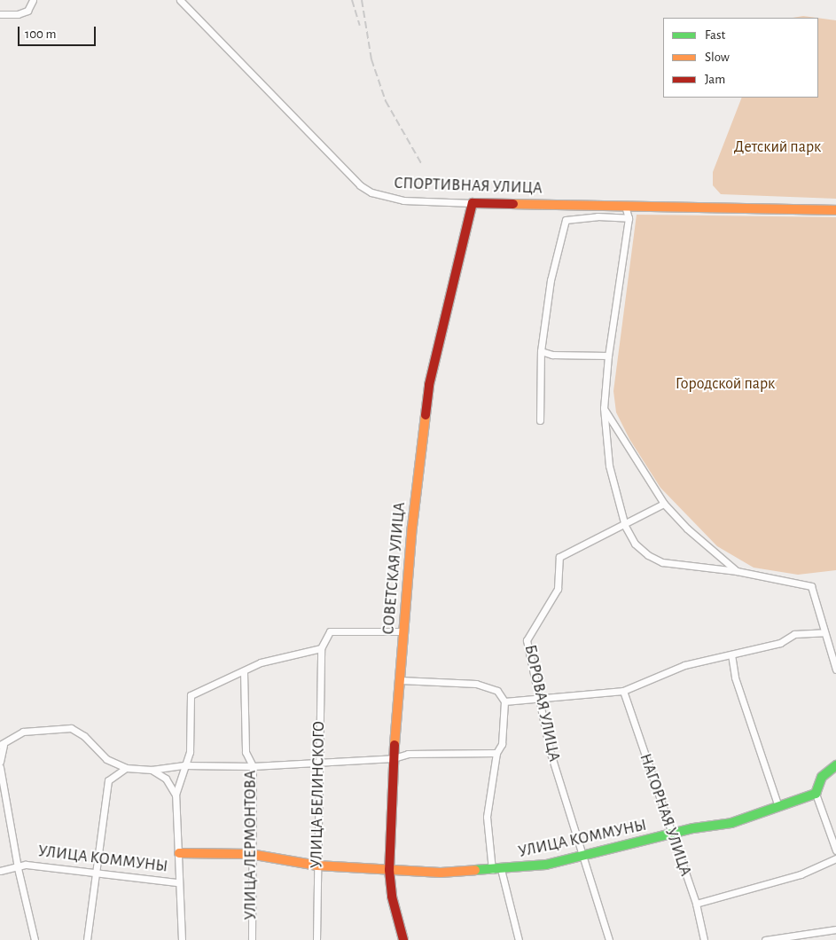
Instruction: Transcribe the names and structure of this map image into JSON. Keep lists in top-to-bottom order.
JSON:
{
  "streets": {
    "street": [
      "СПОРТИВНАЯ УЛИЦА",
      "СОВЕТСКАЯ УЛИЦА",
      "БОРОВАЯ УЛИЦА",
      "УЛИЦА БЕЛИНСКОГО",
      "НАГОРНАЯ УЛИЦА",
      "УЛИЦА КОММУНЫ",
      "УЛИЦА ЛЕРМОНТОВА"
    ]
  },
  "crossings": [
    ["СПОРТИВНАЯ УЛИЦА", "СОВЕТСКАЯ УЛИЦА"],
    ["СОВЕТСКАЯ УЛИЦА", "УЛИЦА КОММУНЫ"],
    ["БОРОВАЯ УЛИЦА", "УЛИЦА КОММУНЫ"],
    ["УЛИЦА БЕЛИНСКОГО", "УЛИЦА КОММУНЫ"],
    ["НАГОРНАЯ УЛИЦА", "УЛИЦА КОММУНЫ"],
    ["УЛИЦА КОММУНЫ", "УЛИЦА ЛЕРМОНТОВА"]
  ],
  "parks": ["Детский парк", "Городской парк"],
  "legend": ["Fast", "Slow", "Jam"],
  "scale_bar": "100 m"
}
